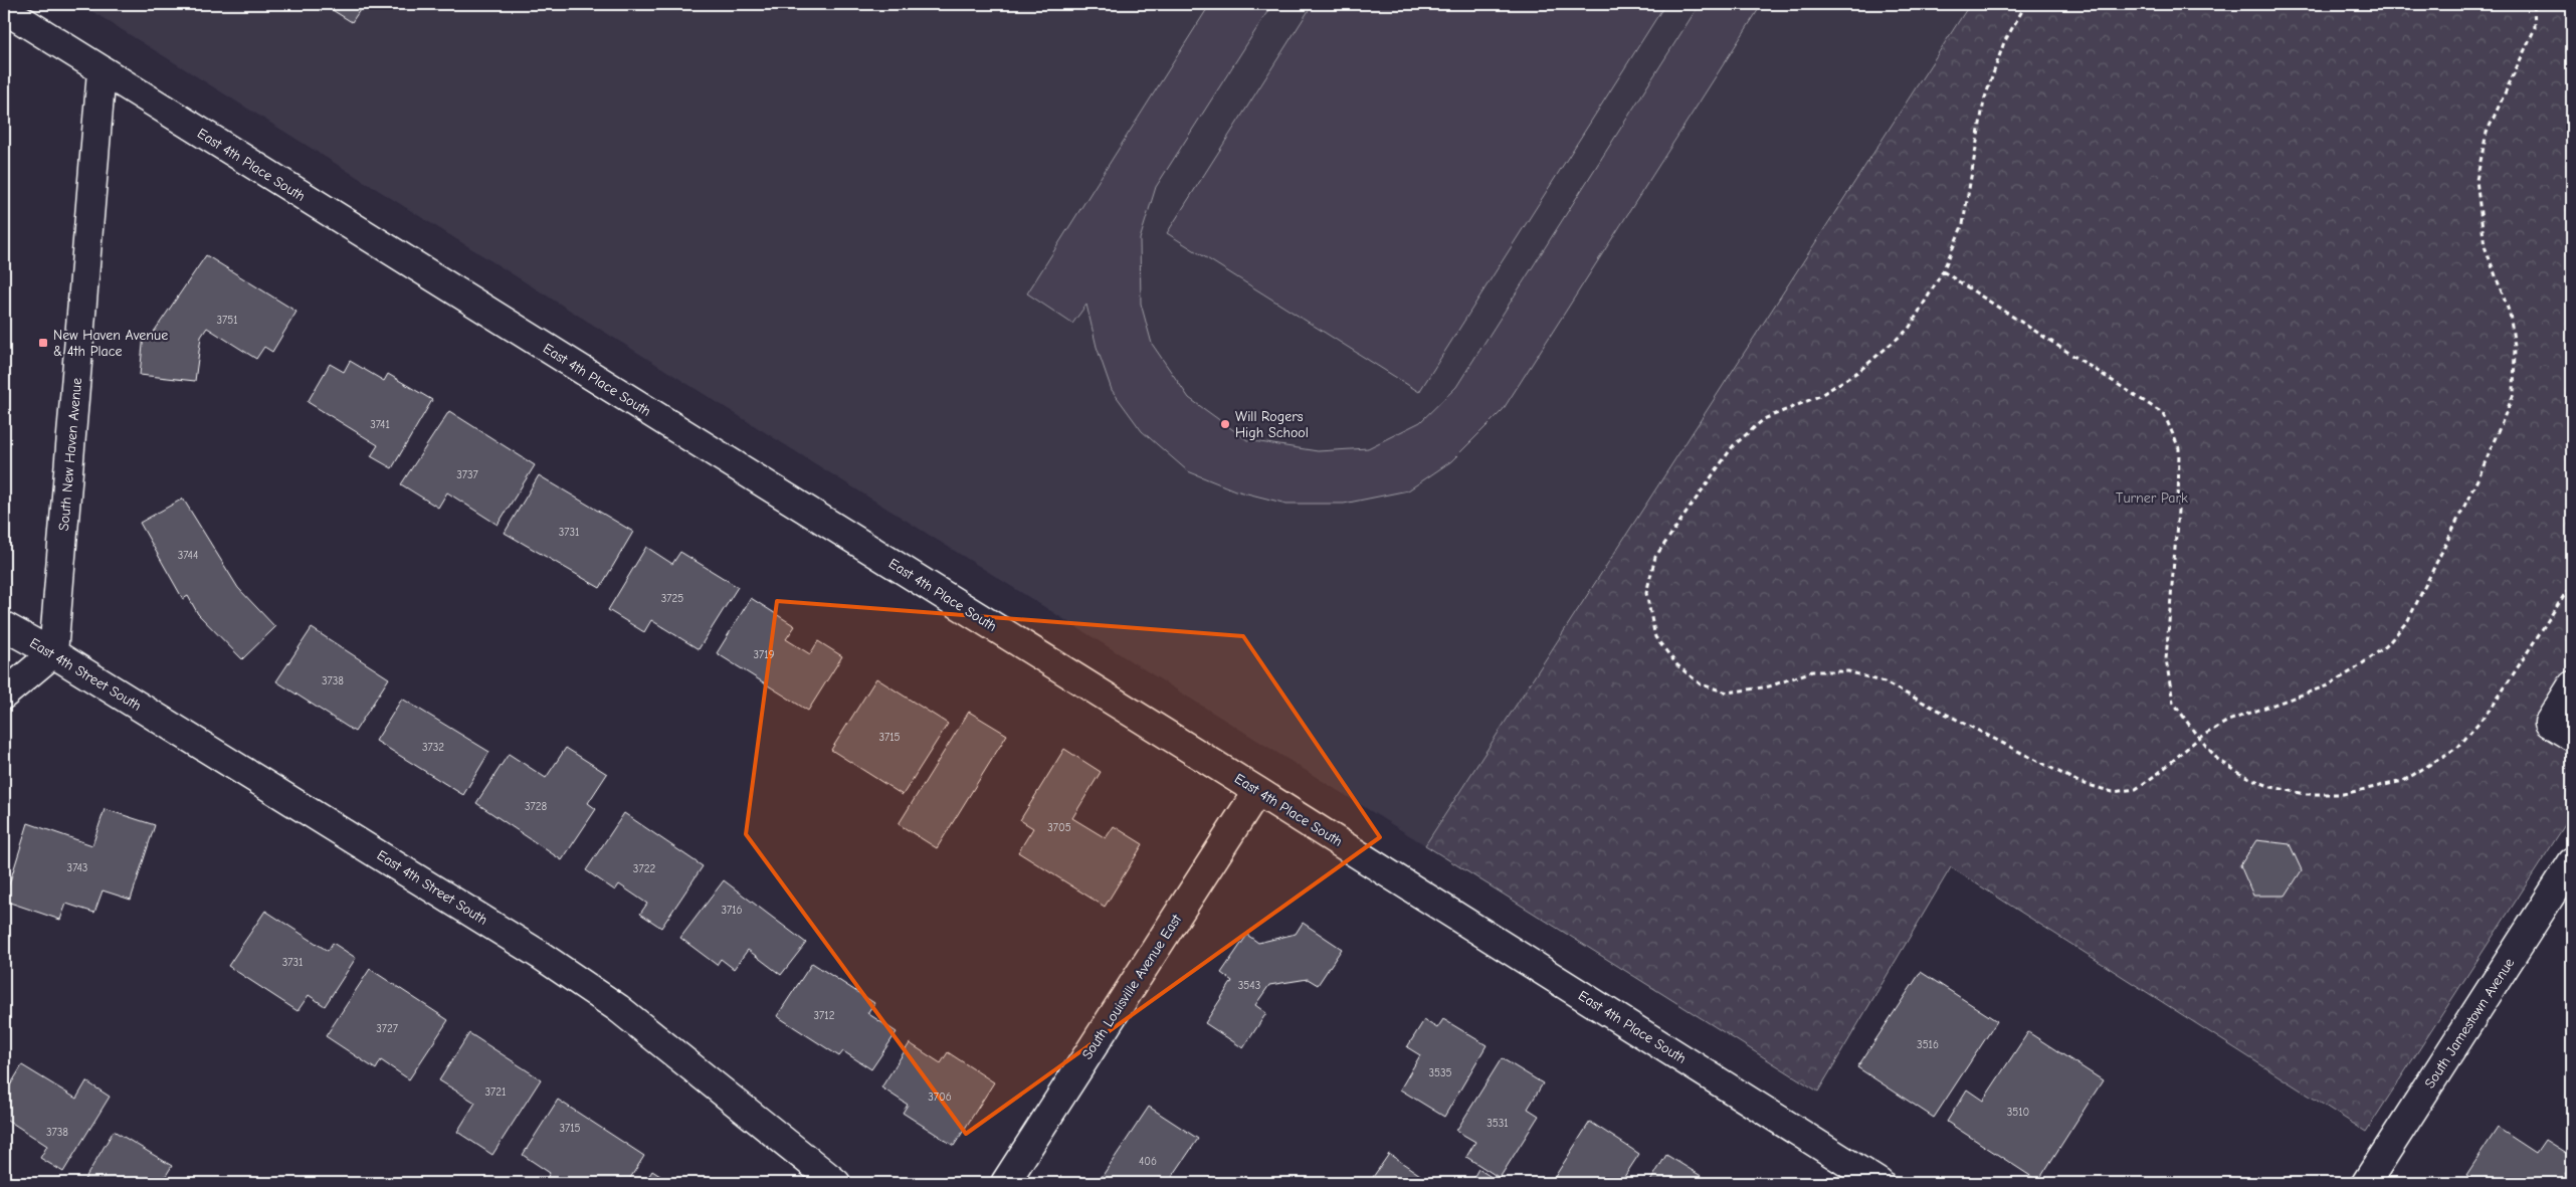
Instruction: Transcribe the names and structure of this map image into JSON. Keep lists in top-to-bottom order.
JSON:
{
  "streets": {
    "street": [
      "East 4th Place South",
      "South New Haven Avenue",
      "East 4th Street South",
      "South Louisville Avenue East",
      "South Jamestown Avenue"
    ]
  },
  "crossings": [
    ["East 4th Place South", "South New Haven Avenue"],
    ["East 4th Place South", "South Louisville Avenue East"],
    ["South New Haven Avenue", "East 4th Street South"]
  ],
  "parks": ["Turner Park"],
  "places": {
    "transit": ["New Haven Avenue & 4th Place"],
    "other": ["Will Rogers High School"]
  },
  "house_numbers": [
    "3751",
    "3741",
    "3737",
    "3731",
    "3744",
    "3725",
    "3719",
    "3738",
    "3715",
    "3732",
    "3728",
    "3705",
    "3743",
    "3722",
    "3716",
    "3731",
    "3543",
    "3712",
    "3727",
    "3516",
    "3535",
    "3721",
    "3706",
    "3510",
    "3531",
    "3715",
    "3738",
    "406"
  ]
}
